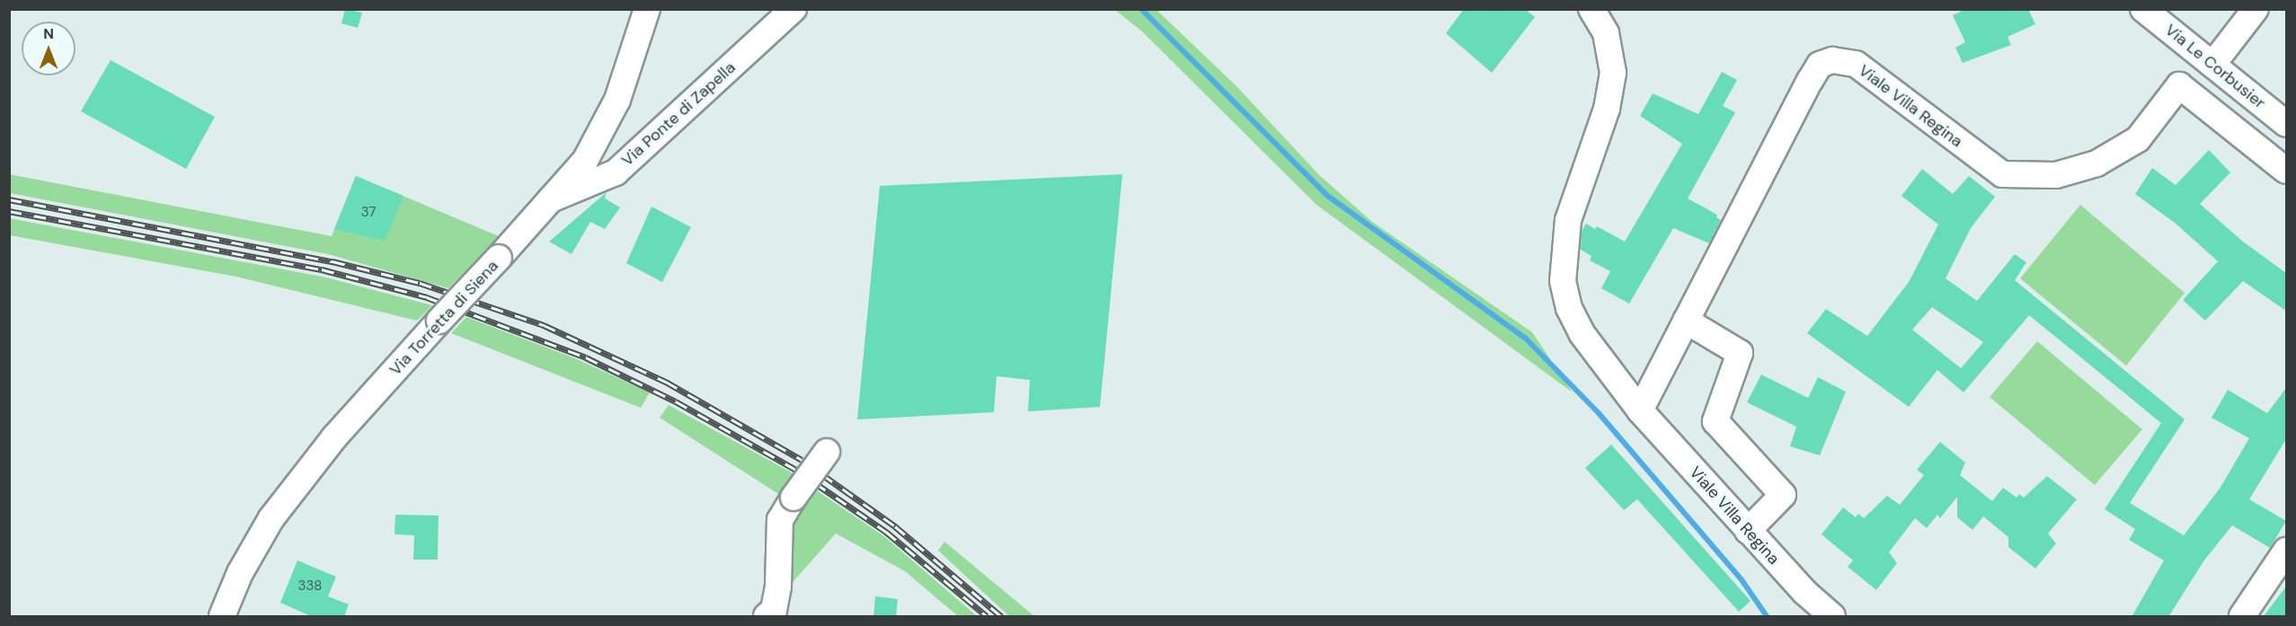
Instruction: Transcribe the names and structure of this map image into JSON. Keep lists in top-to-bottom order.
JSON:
{
  "streets": {
    "street": [
      "Via Le Corbusier",
      "Viale Villa Regina",
      "Via Ponte di Zapella",
      "Via Torretta di Siena"
    ]
  },
  "crossings": [
    ["Via Ponte di Zapella", "Via Torretta di Siena"]
  ],
  "house_numbers": ["37", "338"],
  "north": "top"
}
